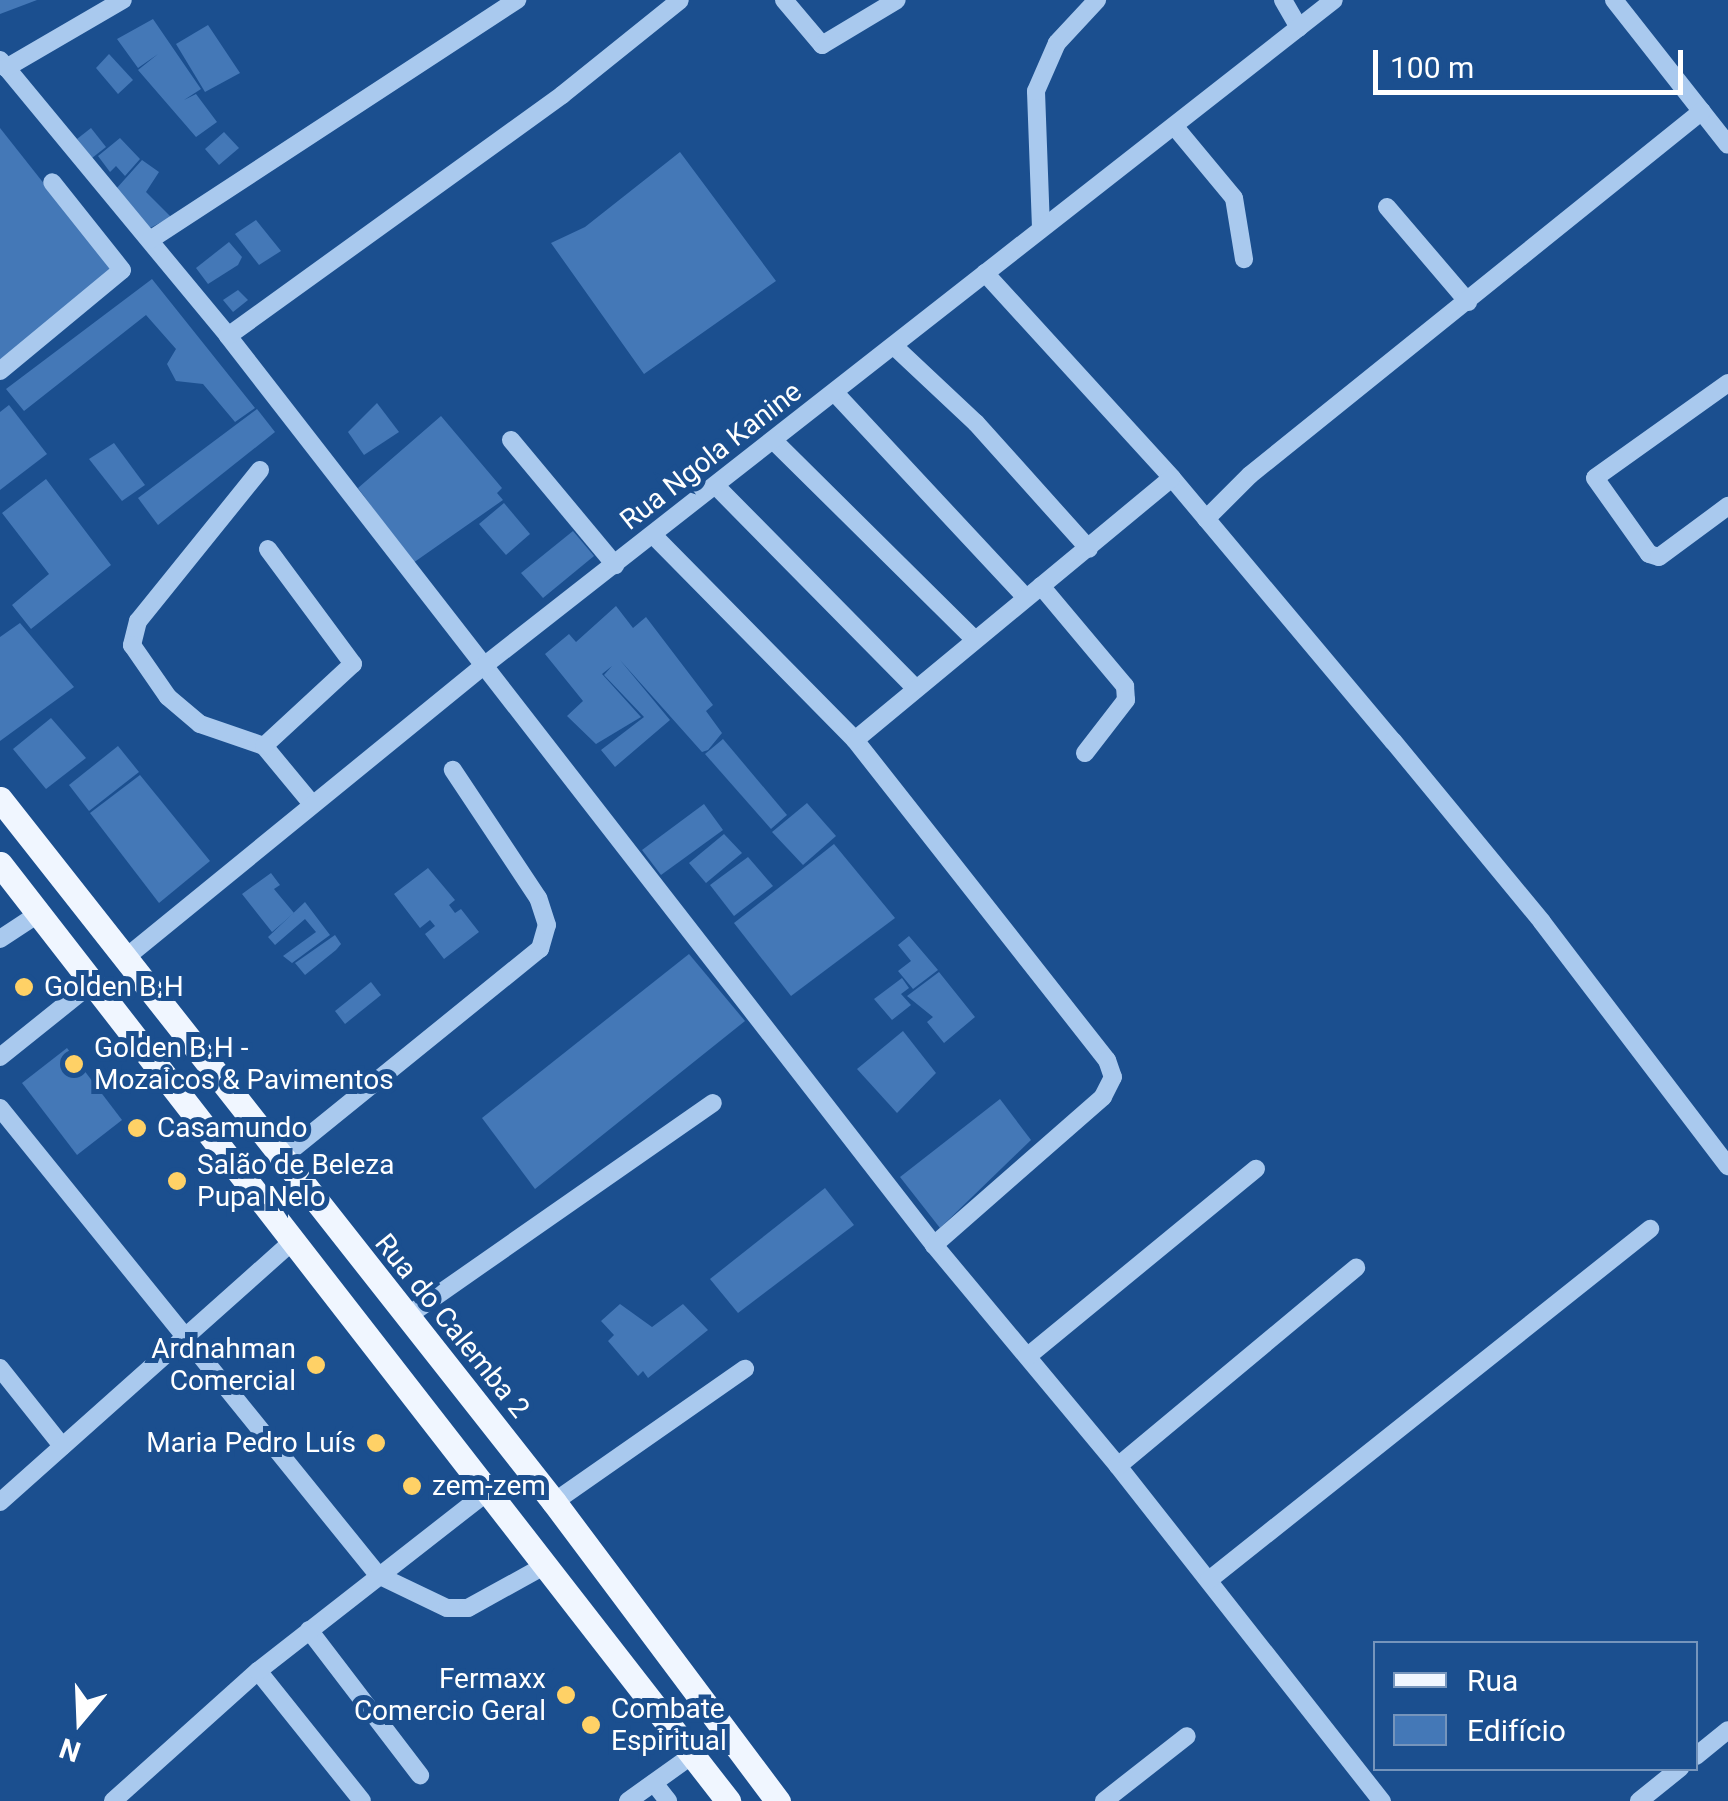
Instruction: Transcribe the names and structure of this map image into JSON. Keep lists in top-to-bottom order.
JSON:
{
  "streets": {
    "main road": ["Rua do Calemba 2"],
    "street": ["Rua Ngola Kanine"]
  },
  "crossings": [
    ["Rua Ngola Kanine", "Rua do Calemba 2"]
  ],
  "places": [
    "Golden B.H",
    "Golden B.H - Mozaicos & Pavimentos",
    "Casamundo",
    "Salão de Beleza Pupa Nelo",
    "Ardnahman Comercial",
    "Maria Pedro Luís",
    "zem-zem",
    "Fermaxx Comercio Geral",
    "Combate Espiritual"
  ],
  "legend": ["Rua", "Edifício"],
  "scale_bar": "100 m",
  "north": "bottom"
}
